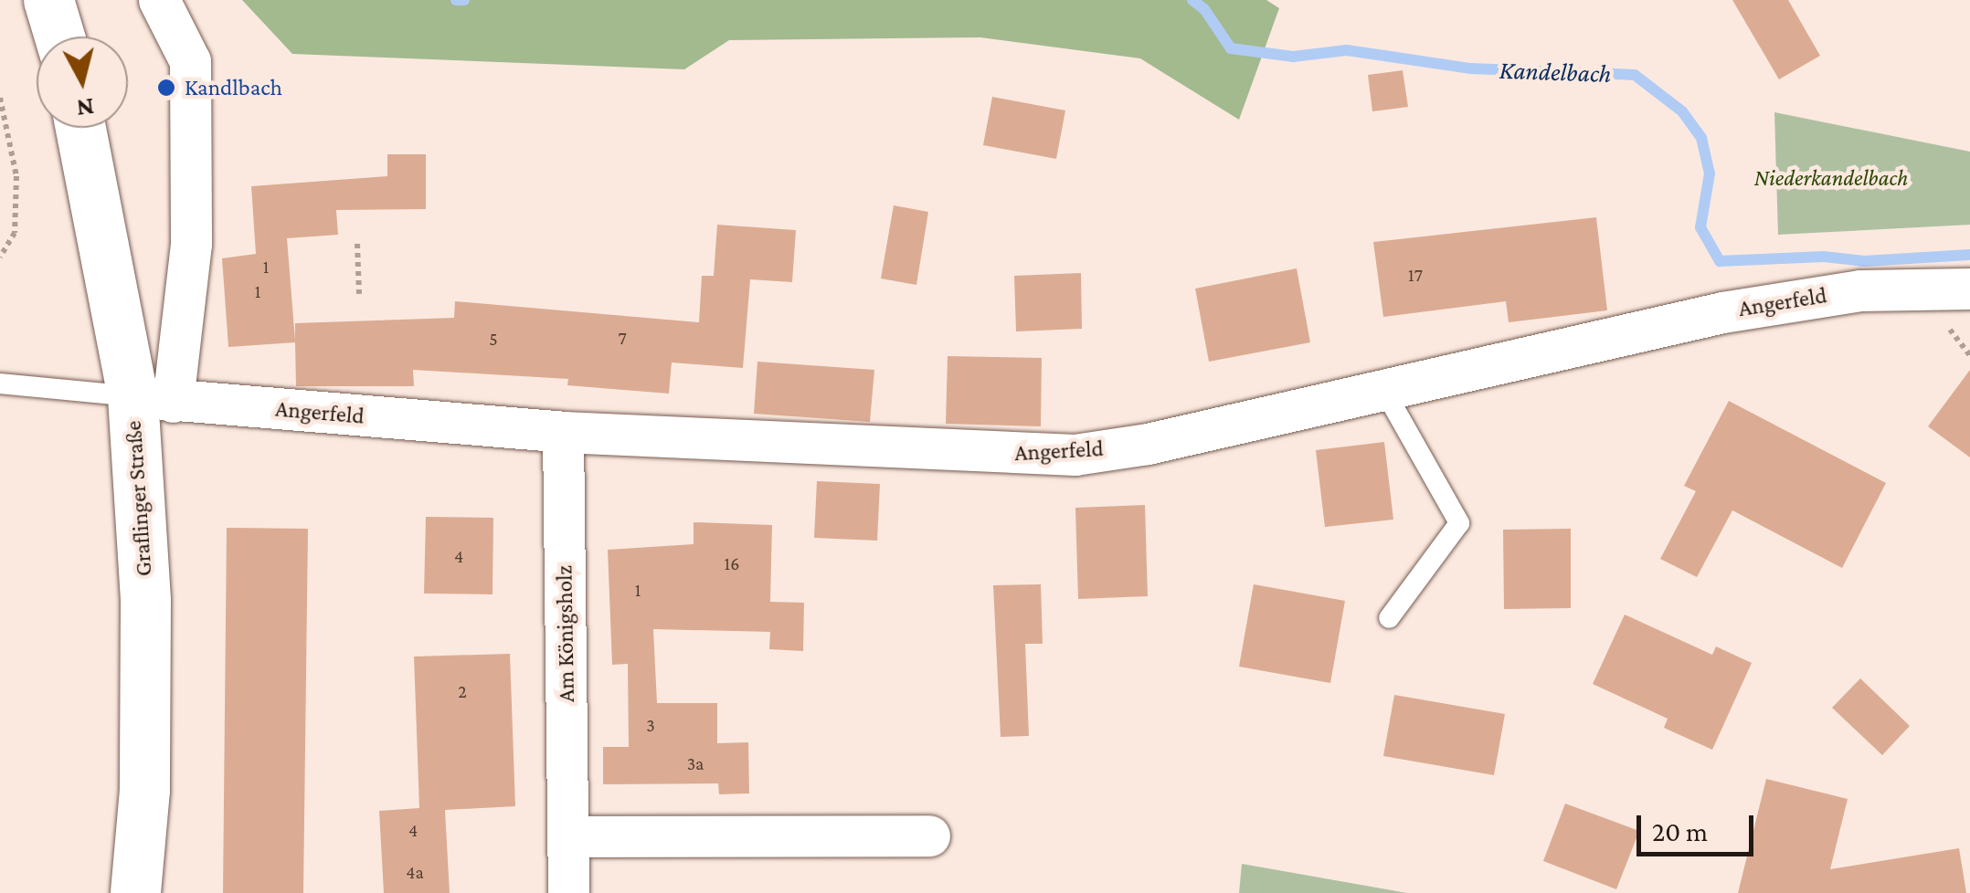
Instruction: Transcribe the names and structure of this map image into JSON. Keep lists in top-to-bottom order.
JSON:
{
  "streets": {
    "main road": ["Graflinger Straße"],
    "street": ["Angerfeld", "Am Königsholz"]
  },
  "crossings": [
    ["Angerfeld", "Graflinger Straße"],
    ["Angerfeld", "Am Königsholz"]
  ],
  "water": ["Kandelbach"],
  "parks": ["Niederkandelbach"],
  "places": ["Kandlbach"],
  "house_numbers": [
    "1",
    "17",
    "1",
    "7",
    "5",
    "4",
    "16",
    "1",
    "2",
    "3",
    "3a",
    "4",
    "4a"
  ],
  "scale_bar": "20 m",
  "north": "bottom"
}
